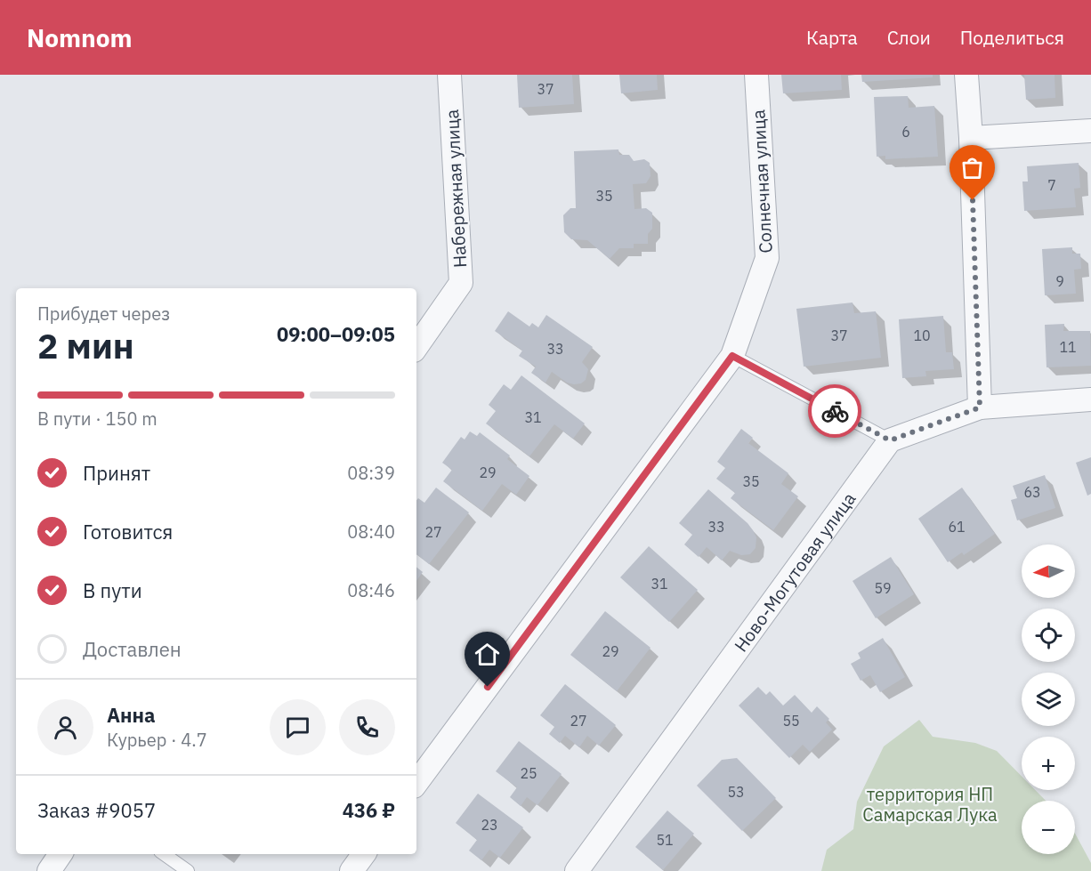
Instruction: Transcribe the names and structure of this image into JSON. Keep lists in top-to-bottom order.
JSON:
{
  "streets": {
    "street": ["Солнечная улица", "Набережная улица", "Ново-Могутовая улица"]
  },
  "parks": ["территория НП Самарская Лука"],
  "house_numbers": [
    "37",
    "6",
    "7",
    "35",
    "9",
    "37",
    "10",
    "11",
    "33",
    "31",
    "29",
    "35",
    "63",
    "33",
    "61",
    "27",
    "31",
    "59",
    "29",
    "27",
    "55",
    "25",
    "53",
    "23",
    "51"
  ],
  "north": "left",
  "page": {
    "header": "Nomnom",
    "nav": ["Карта", "Слои", "Поделиться"],
    "heading": ["2 мин", "Прибудет через", "09:00–09:05"],
    "panel": [
      "Анна",
      "Курьер · 4.7",
      "Заказ #9057",
      "436 ₽"
    ],
    "bar": "В пути · 150 m",
    "list": [
      ["Принят", "08:39"],
      ["Готовится", "08:40"],
      ["В пути", "08:46"],
      "Доставлен"
    ],
    "map_buttons": ["+", "−"]
  }
}
